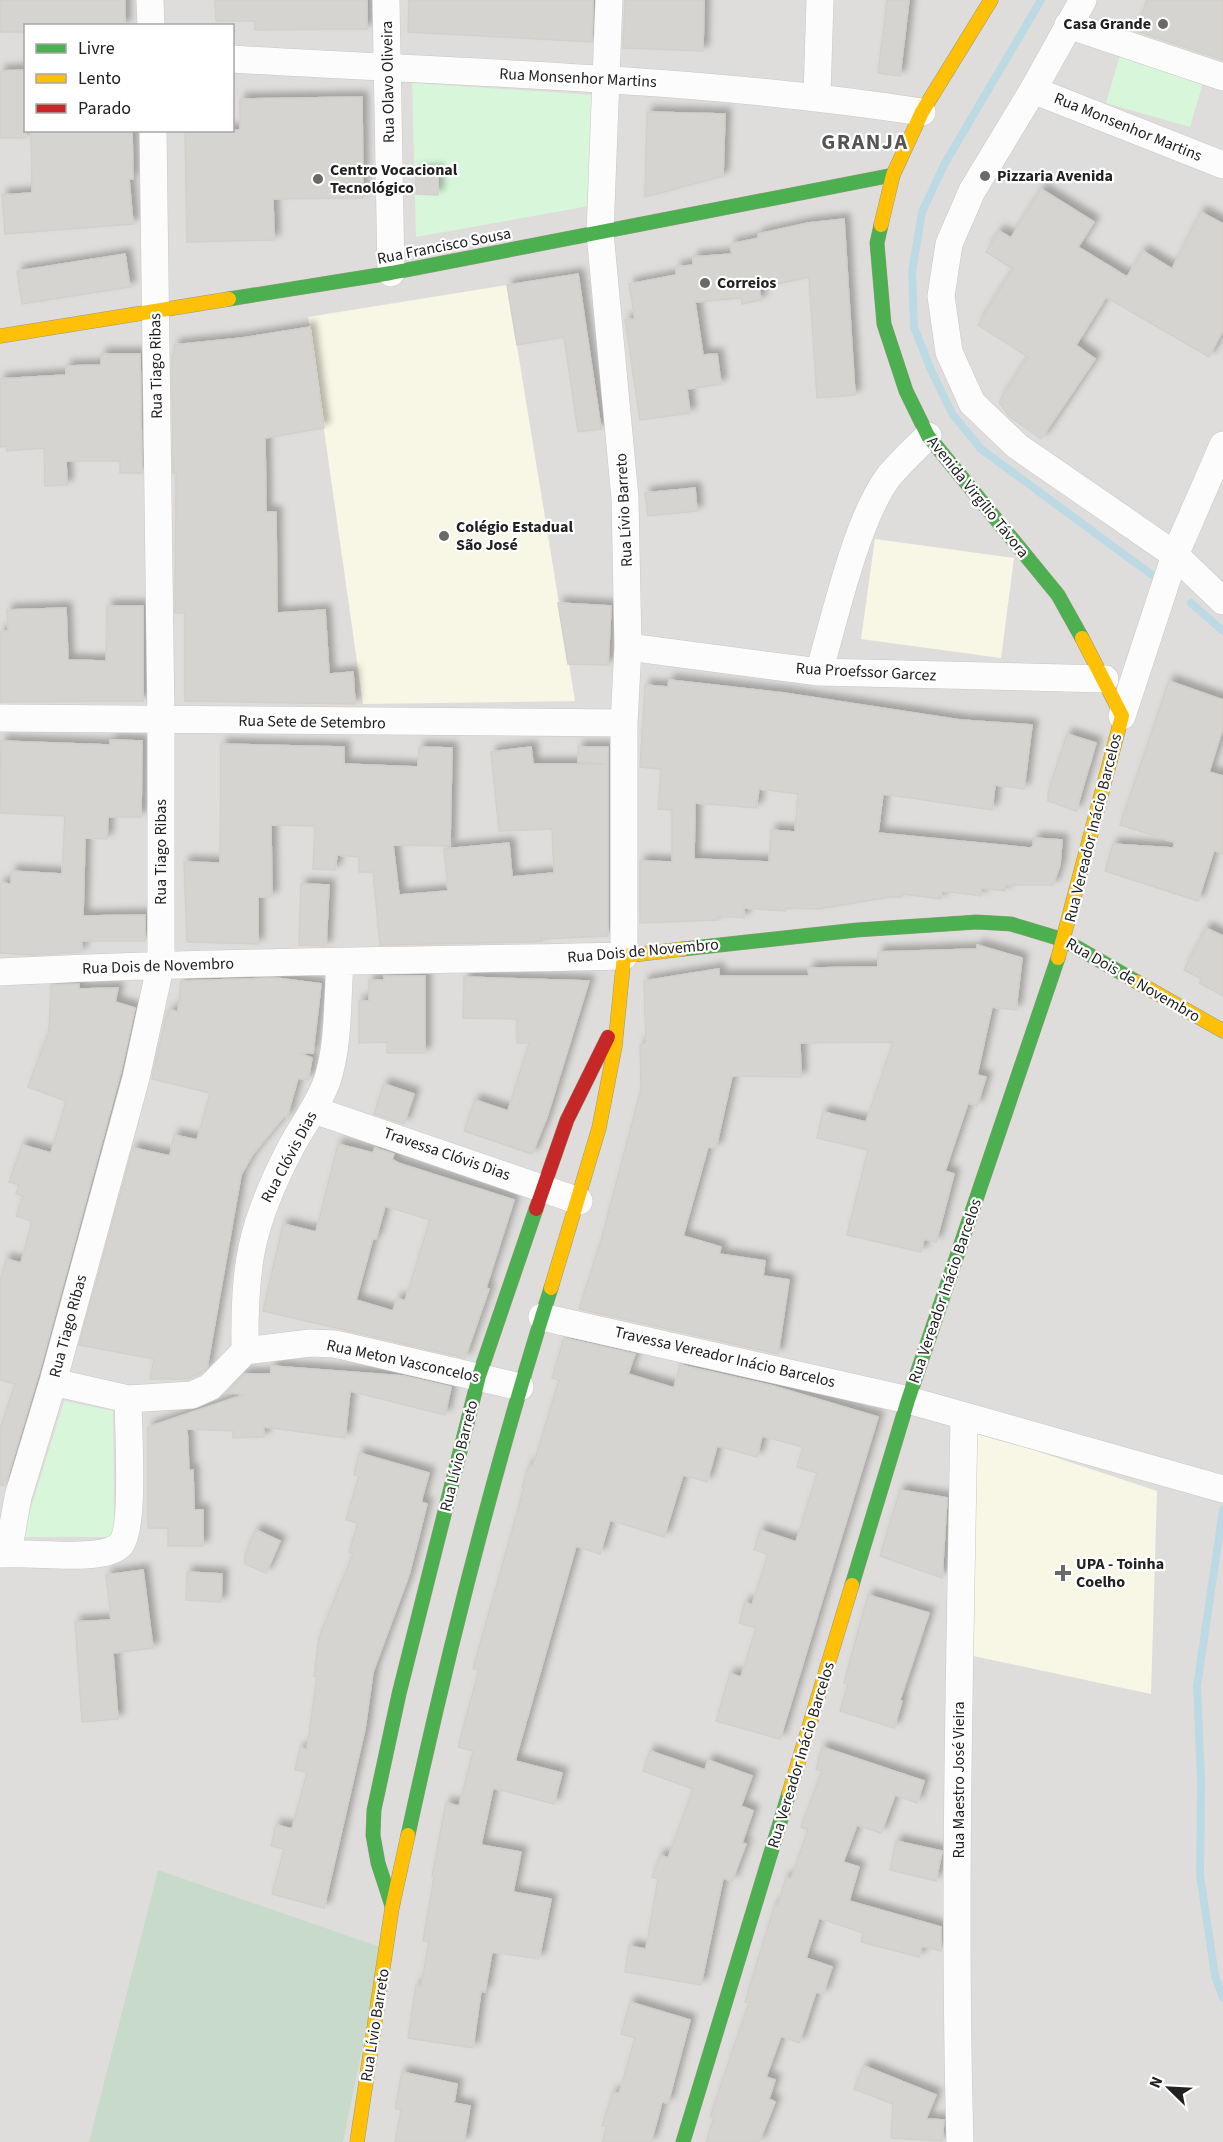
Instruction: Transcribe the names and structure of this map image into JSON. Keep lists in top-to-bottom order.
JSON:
{
  "streets": {
    "street": [
      "Rua Monsenhor Martins",
      "Rua Olavo Oliveira",
      "Rua Francisco Sousa",
      "Rua Tiago Ribas",
      "Avenida Virgílio Távora",
      "Rua Lívio Barreto",
      "Rua Proefssor Garcez",
      "Rua Sete de Setembro",
      "Rua Vereador Inácio Barcelos",
      "Rua Dois de Novembro",
      "Travessa Clóvis Dias",
      "Rua Clóvis Dias",
      "Travessa Vereador Inácio Barcelos",
      "Rua Meton Vasconcelos",
      "Rua Maestro José Vieira"
    ]
  },
  "crossings": [
    ["Rua Monsenhor Martins", "Rua Olavo Oliveira"],
    ["Rua Monsenhor Martins", "Avenida Virgílio Távora"],
    ["Rua Monsenhor Martins", "Rua Lívio Barreto"],
    ["Rua Olavo Oliveira", "Rua Francisco Sousa"],
    ["Rua Francisco Sousa", "Rua Tiago Ribas"],
    ["Rua Francisco Sousa", "Avenida Virgílio Távora"],
    ["Rua Francisco Sousa", "Rua Lívio Barreto"],
    ["Rua Tiago Ribas", "Rua Sete de Setembro"],
    ["Rua Tiago Ribas", "Rua Dois de Novembro"],
    ["Avenida Virgílio Távora", "Rua Proefssor Garcez"],
    ["Avenida Virgílio Távora", "Rua Vereador Inácio Barcelos"],
    ["Rua Lívio Barreto", "Rua Proefssor Garcez"],
    ["Rua Lívio Barreto", "Rua Sete de Setembro"],
    ["Rua Lívio Barreto", "Rua Dois de Novembro"],
    ["Rua Lívio Barreto", "Travessa Clóvis Dias"],
    ["Rua Lívio Barreto", "Travessa Vereador Inácio Barcelos"],
    ["Rua Lívio Barreto", "Rua Meton Vasconcelos"],
    ["Rua Vereador Inácio Barcelos", "Rua Dois de Novembro"],
    ["Rua Vereador Inácio Barcelos", "Travessa Vereador Inácio Barcelos"],
    ["Rua Dois de Novembro", "Rua Clóvis Dias"],
    ["Travessa Clóvis Dias", "Rua Clóvis Dias"],
    ["Rua Clóvis Dias", "Rua Meton Vasconcelos"],
    ["Travessa Vereador Inácio Barcelos", "Rua Maestro José Vieira"]
  ],
  "districts": ["GRANJA"],
  "places": {
    "other": [
      "Casa Grande",
      "Pizzaria Avenida",
      "Centro Vocacional Tecnológico",
      "Correios",
      "Colégio Estadual São José"
    ],
    "health": ["UPA - Toinha Coelho"]
  },
  "legend": ["Livre", "Lento", "Parado"],
  "north": "top left"
}
